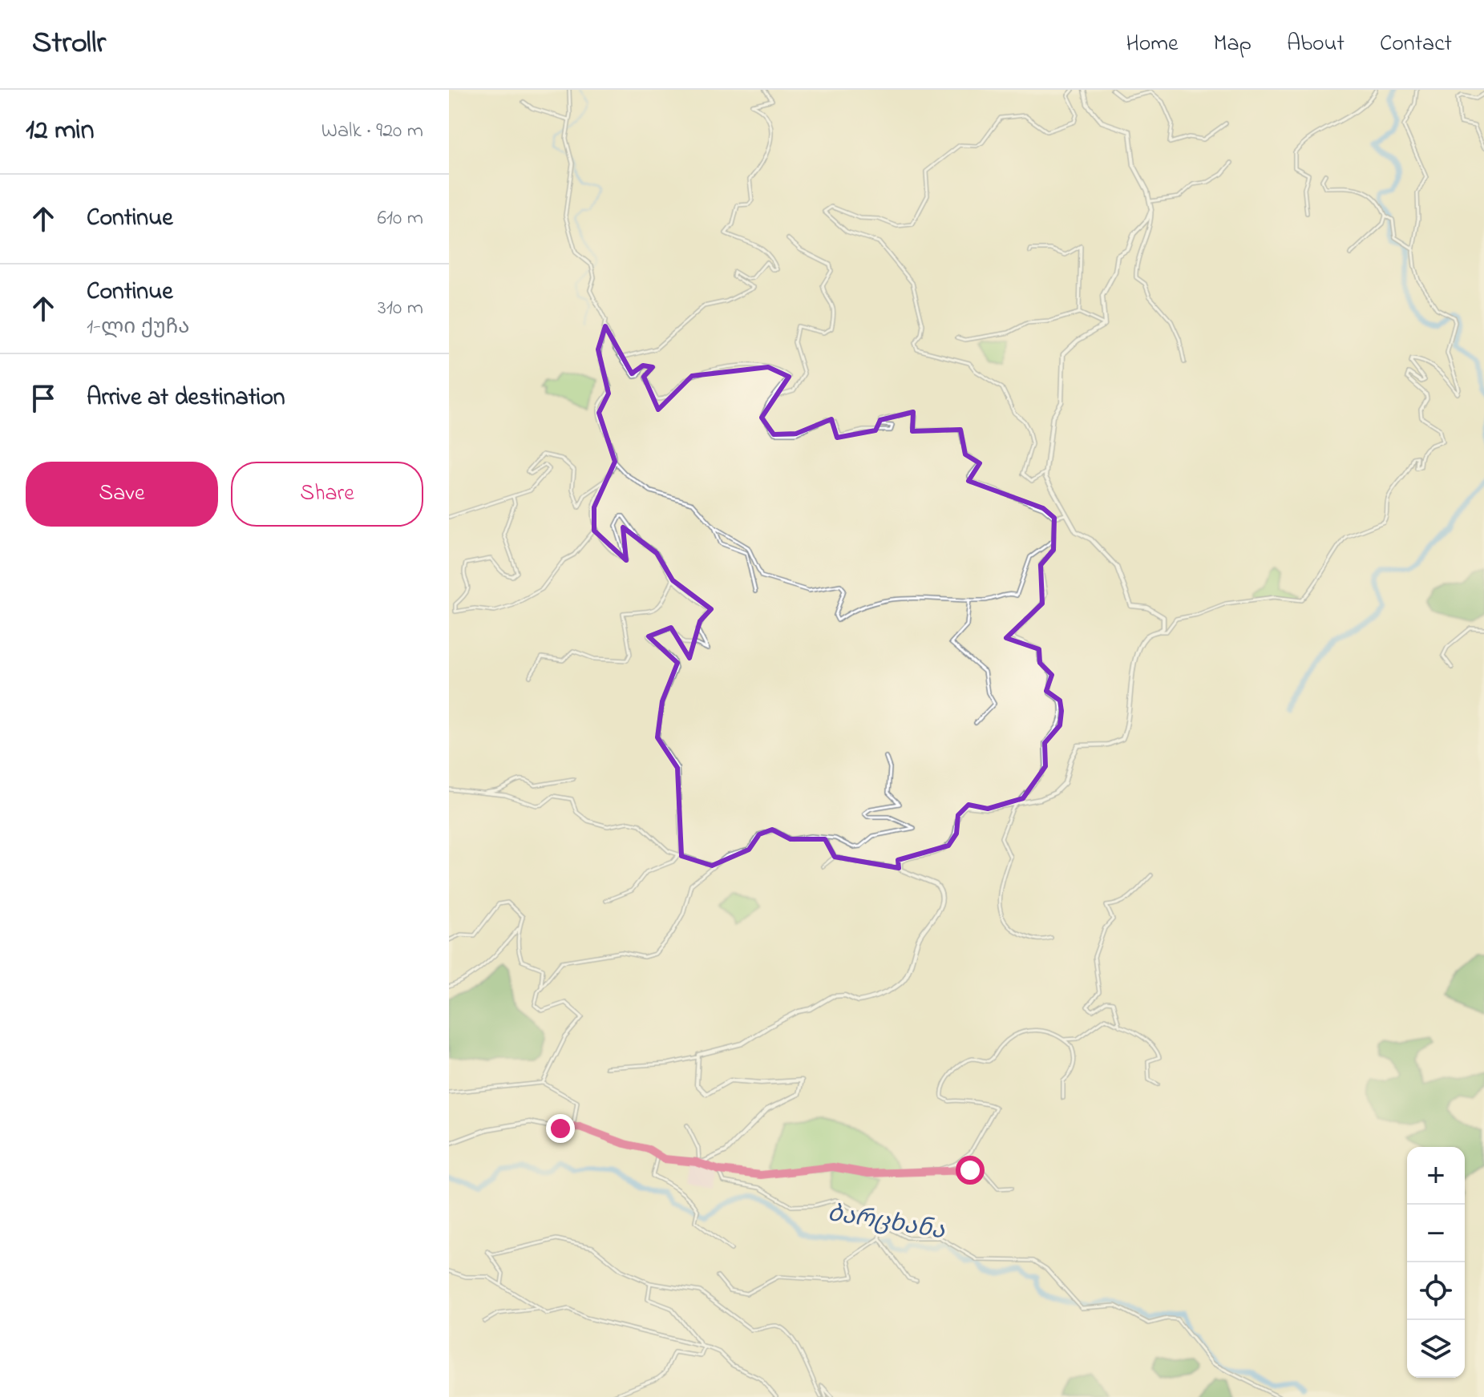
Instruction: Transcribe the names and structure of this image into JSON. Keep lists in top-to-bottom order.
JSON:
{
  "water": ["ბარცხანა"],
  "page": {
    "header": "Strollr",
    "nav": [
      "Home",
      "Map",
      "About",
      "Contact"
    ],
    "heading": ["12 min", "Walk · 920 m"],
    "list": [
      ["Continue", "610 m"],
      ["Continue", "1-ლი ქუჩა", "310 m"],
      "Arrive at destination"
    ],
    "buttons": ["Save", "Share"],
    "map_buttons": ["+", "−"]
  }
}
